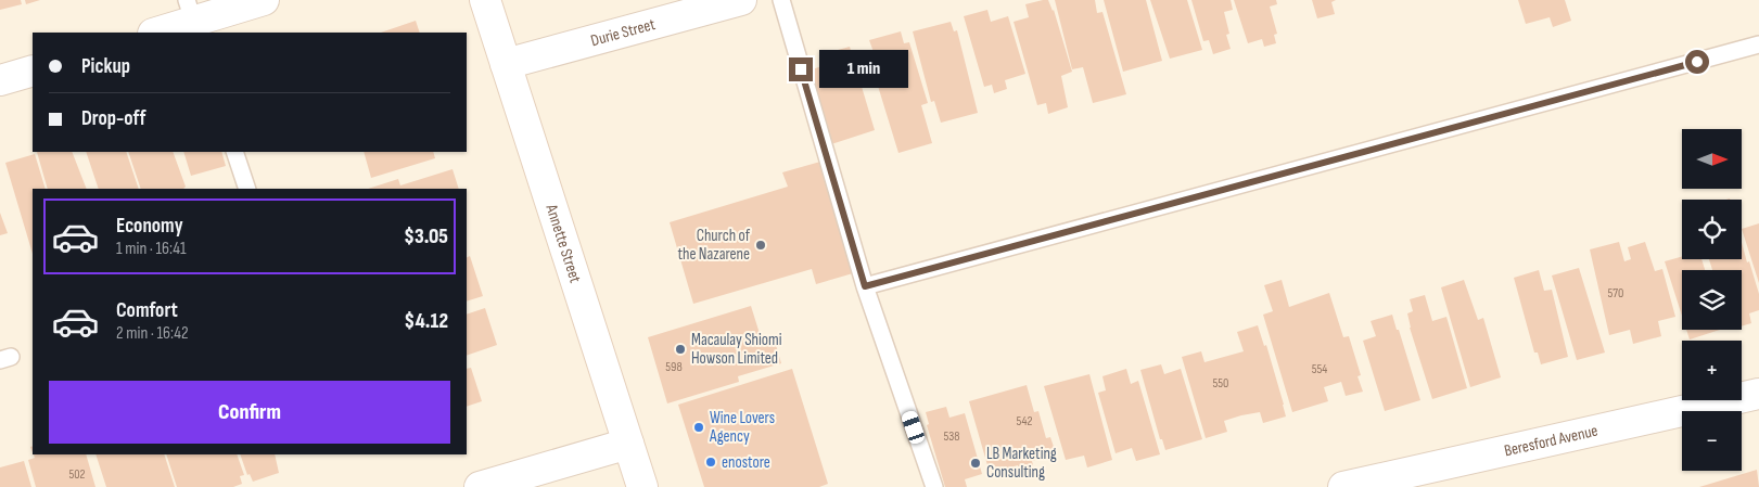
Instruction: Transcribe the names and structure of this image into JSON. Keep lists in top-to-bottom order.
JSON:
{
  "streets": {
    "street": ["Durie Street", "Annette Street", "Beresford Avenue"]
  },
  "crossings": [
    ["Durie Street", "Annette Street"]
  ],
  "places": [
    "Church of the Nazarene",
    "Macaulay Shiomi Howson Limited",
    "Wine Lovers Agency",
    "enostore",
    "LB Marketing Consulting"
  ],
  "house_numbers": [
    "570",
    "598",
    "554",
    "550",
    "542",
    "538",
    "502"
  ],
  "north": "right",
  "page": {
    "banner": ["Pickup", "Drop-off"],
    "bubble": "1 min",
    "map_buttons": ["+", "−"],
    "list": [
      {
        "name": "Economy",
        "note": "1 min · 16:41",
        "value": "$3.05"
      },
      {
        "name": "Comfort",
        "note": "2 min · 16:42",
        "value": "$4.12"
      }
    ],
    "buttons": "Confirm"
  }
}
